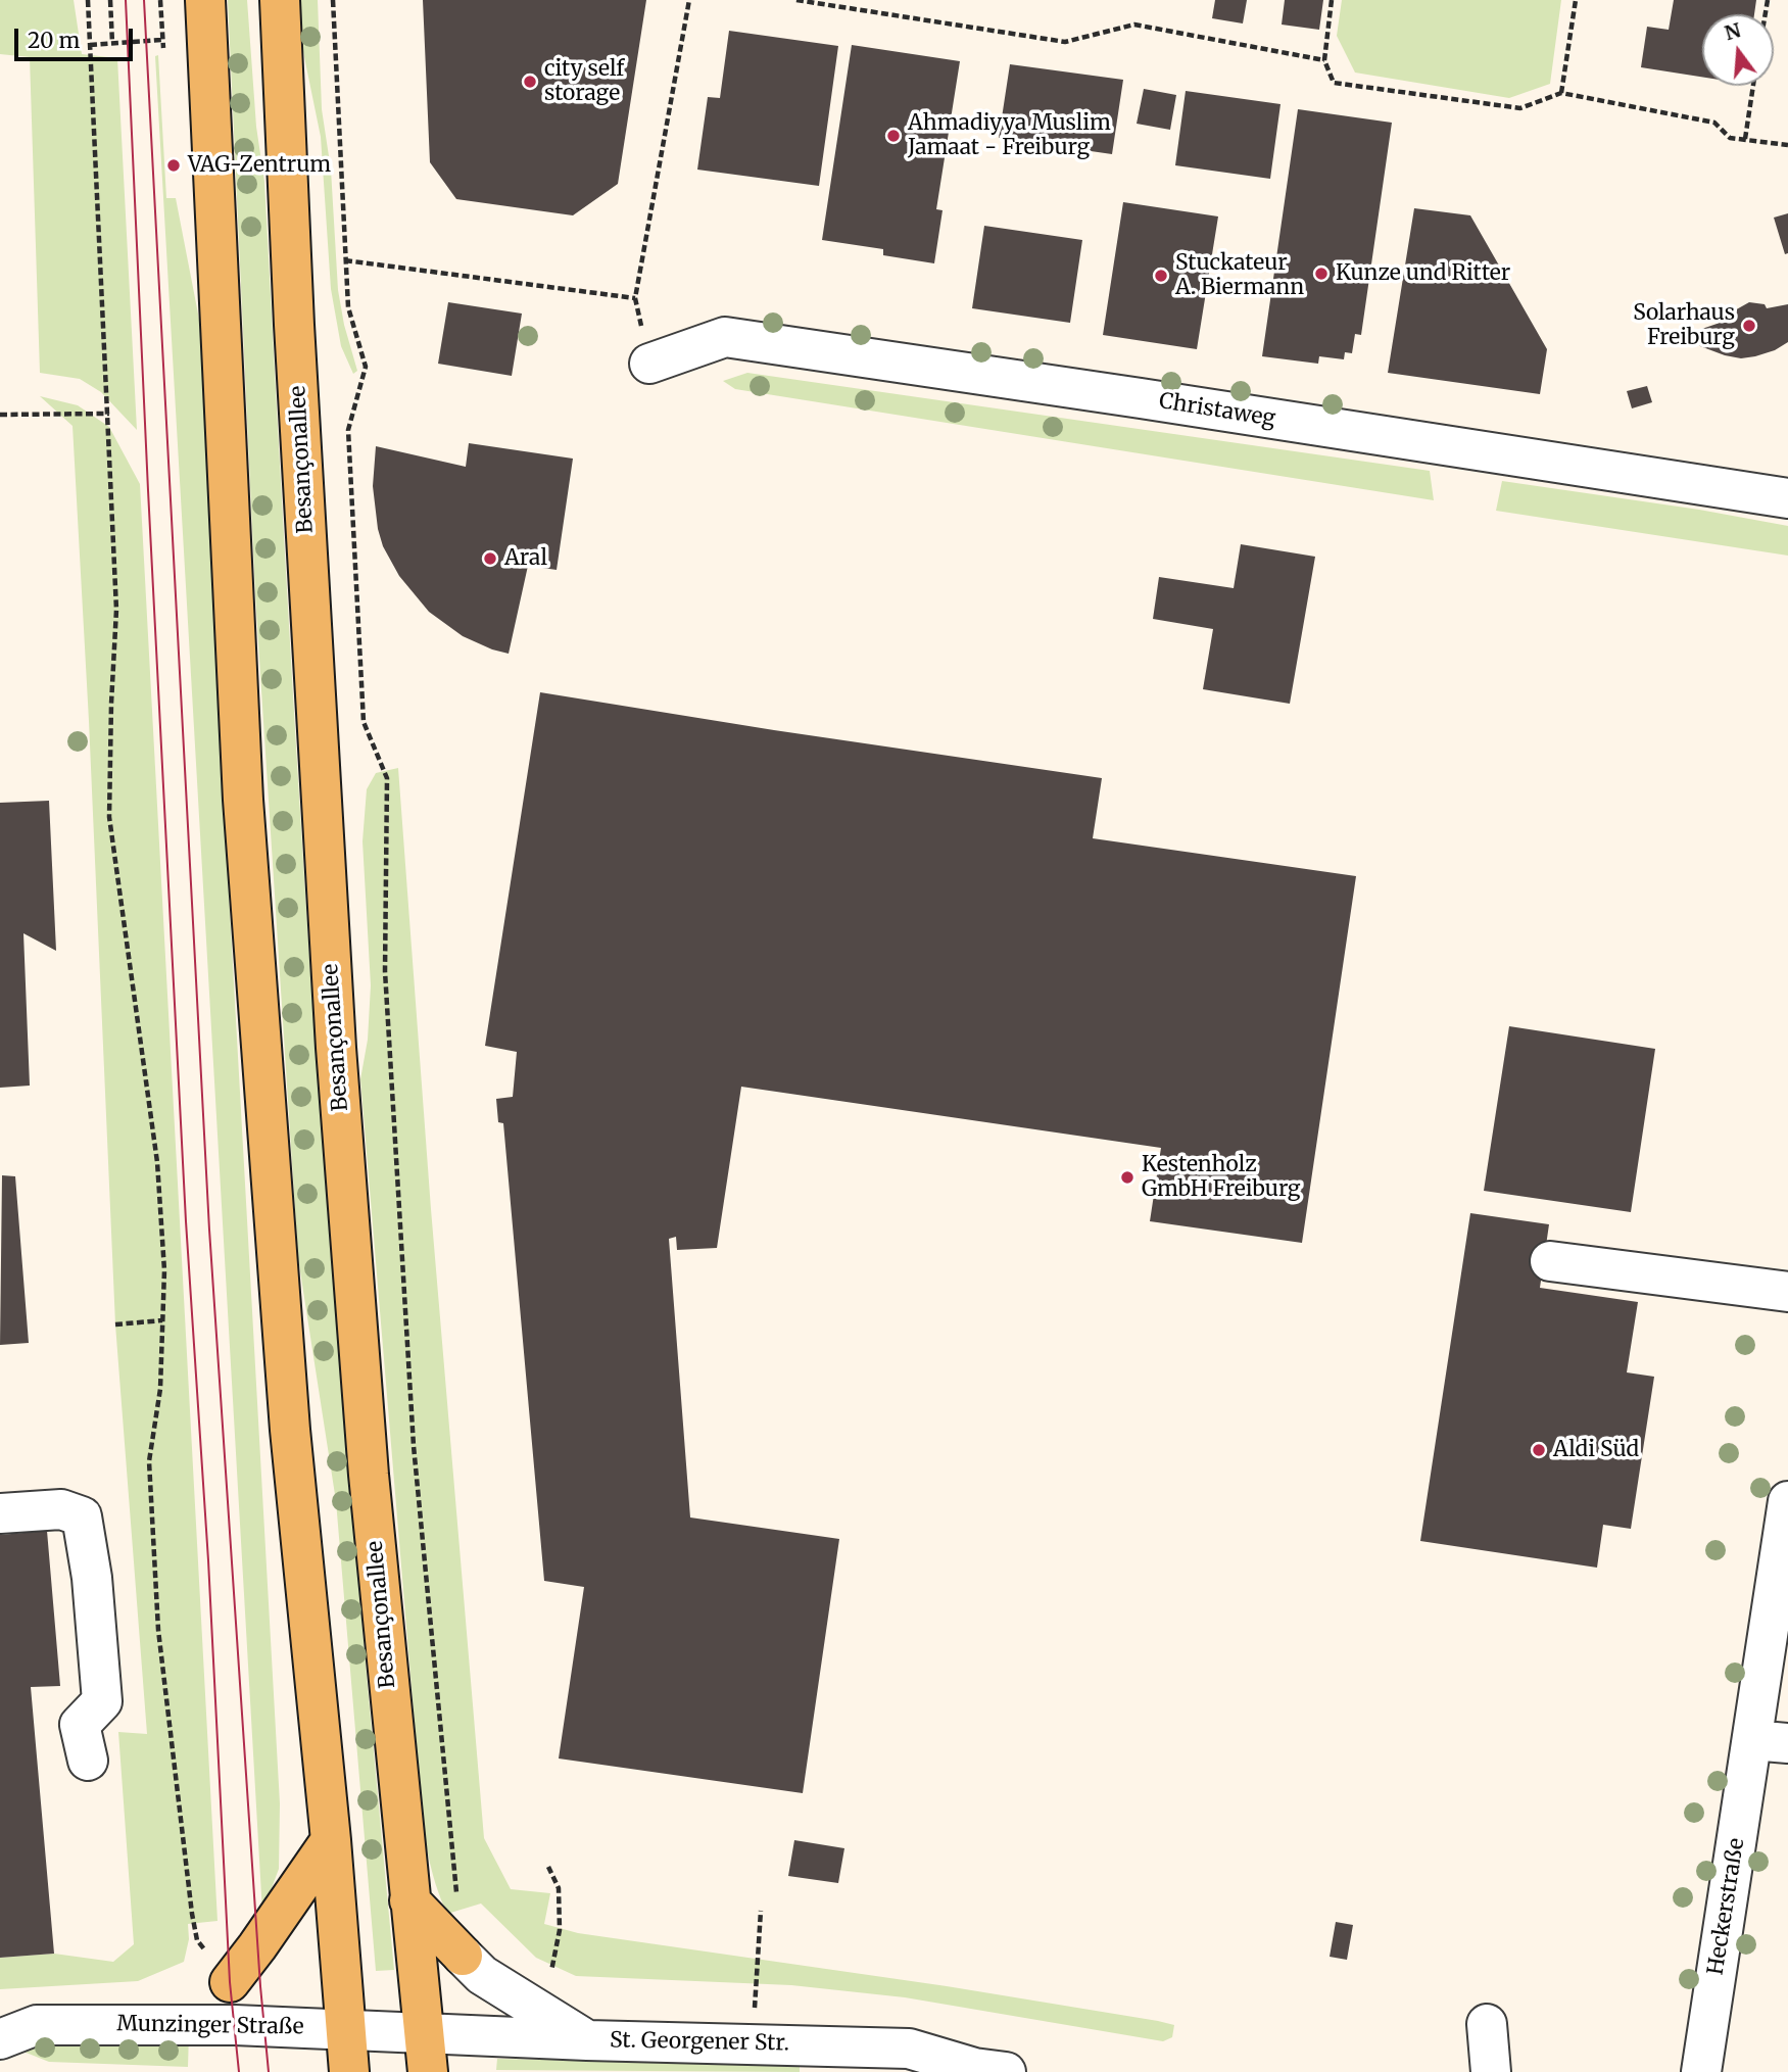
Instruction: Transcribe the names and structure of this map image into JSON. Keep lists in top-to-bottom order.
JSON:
{
  "streets": {
    "main road": ["Besançonallee"],
    "street": [
      "Christaweg",
      "Heckerstraße",
      "Munzinger Straße",
      "St. Georgener Str."
    ]
  },
  "crossings": [
    ["Besançonallee", "Munzinger Straße"],
    ["Besançonallee", "St. Georgener Str."],
    ["Munzinger Straße", "St. Georgener Str."]
  ],
  "places": [
    "city self storage",
    "Ahmadiyya Muslim Jamaat - Freiburg",
    "VAG-Zentrum",
    "Kunze und Ritter",
    "Stuckateur A. Biermann",
    "Solarhaus Freiburg",
    "Aral",
    "Kestenholz GmbH Freiburg",
    "Aldi Süd"
  ],
  "scale_bar": "20 m",
  "north": "top"
}
